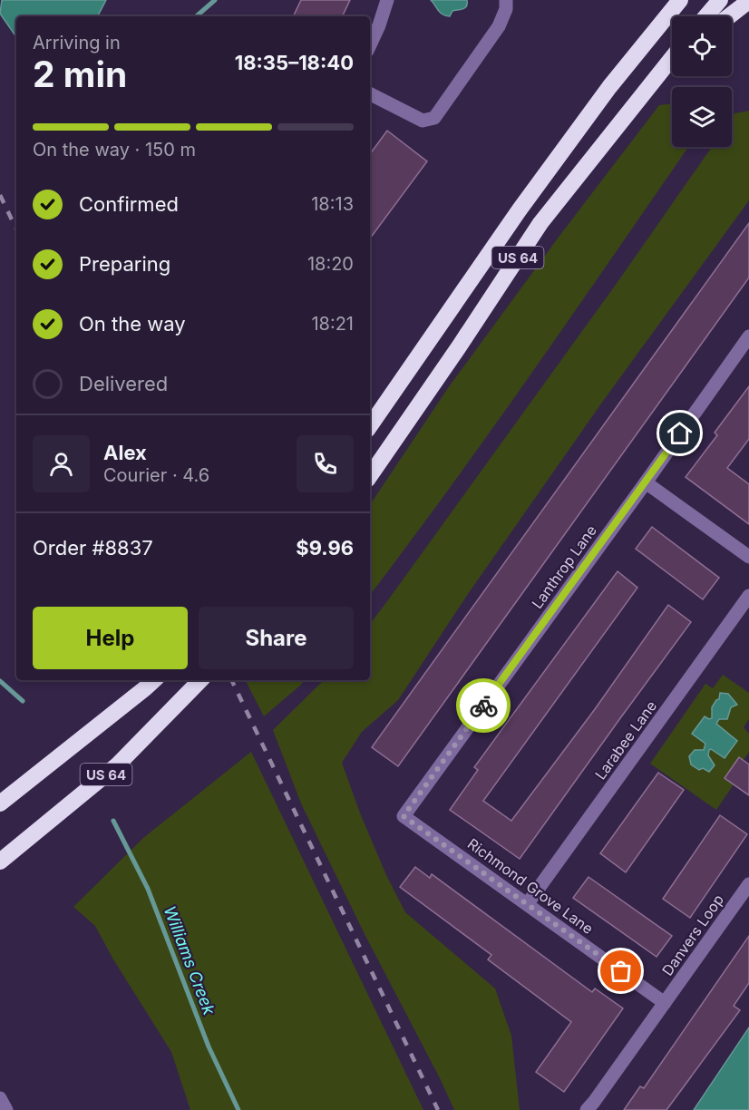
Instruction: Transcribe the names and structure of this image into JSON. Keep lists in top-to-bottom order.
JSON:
{
  "streets": {
    "highway": ["US 64"],
    "street": [
      "Lanthrop Lane",
      "Larabee Lane",
      "Richmond Grove Lane",
      "Danvers Loop"
    ]
  },
  "crossings": [
    ["Lanthrop Lane", "Richmond Grove Lane"],
    ["Larabee Lane", "Richmond Grove Lane"],
    ["Richmond Grove Lane", "Danvers Loop"]
  ],
  "water": ["Williams Creek"],
  "page": {
    "heading": ["2 min", "Arriving in", "18:35–18:40"],
    "panel": [
      "Alex",
      "Courier · 4.6",
      "Order #8837",
      "$9.96"
    ],
    "bar": "On the way · 150 m",
    "list": [
      ["Confirmed", "18:13"],
      ["Preparing", "18:20"],
      ["On the way", "18:21"],
      "Delivered"
    ],
    "buttons": ["Help", "Share"]
  }
}
